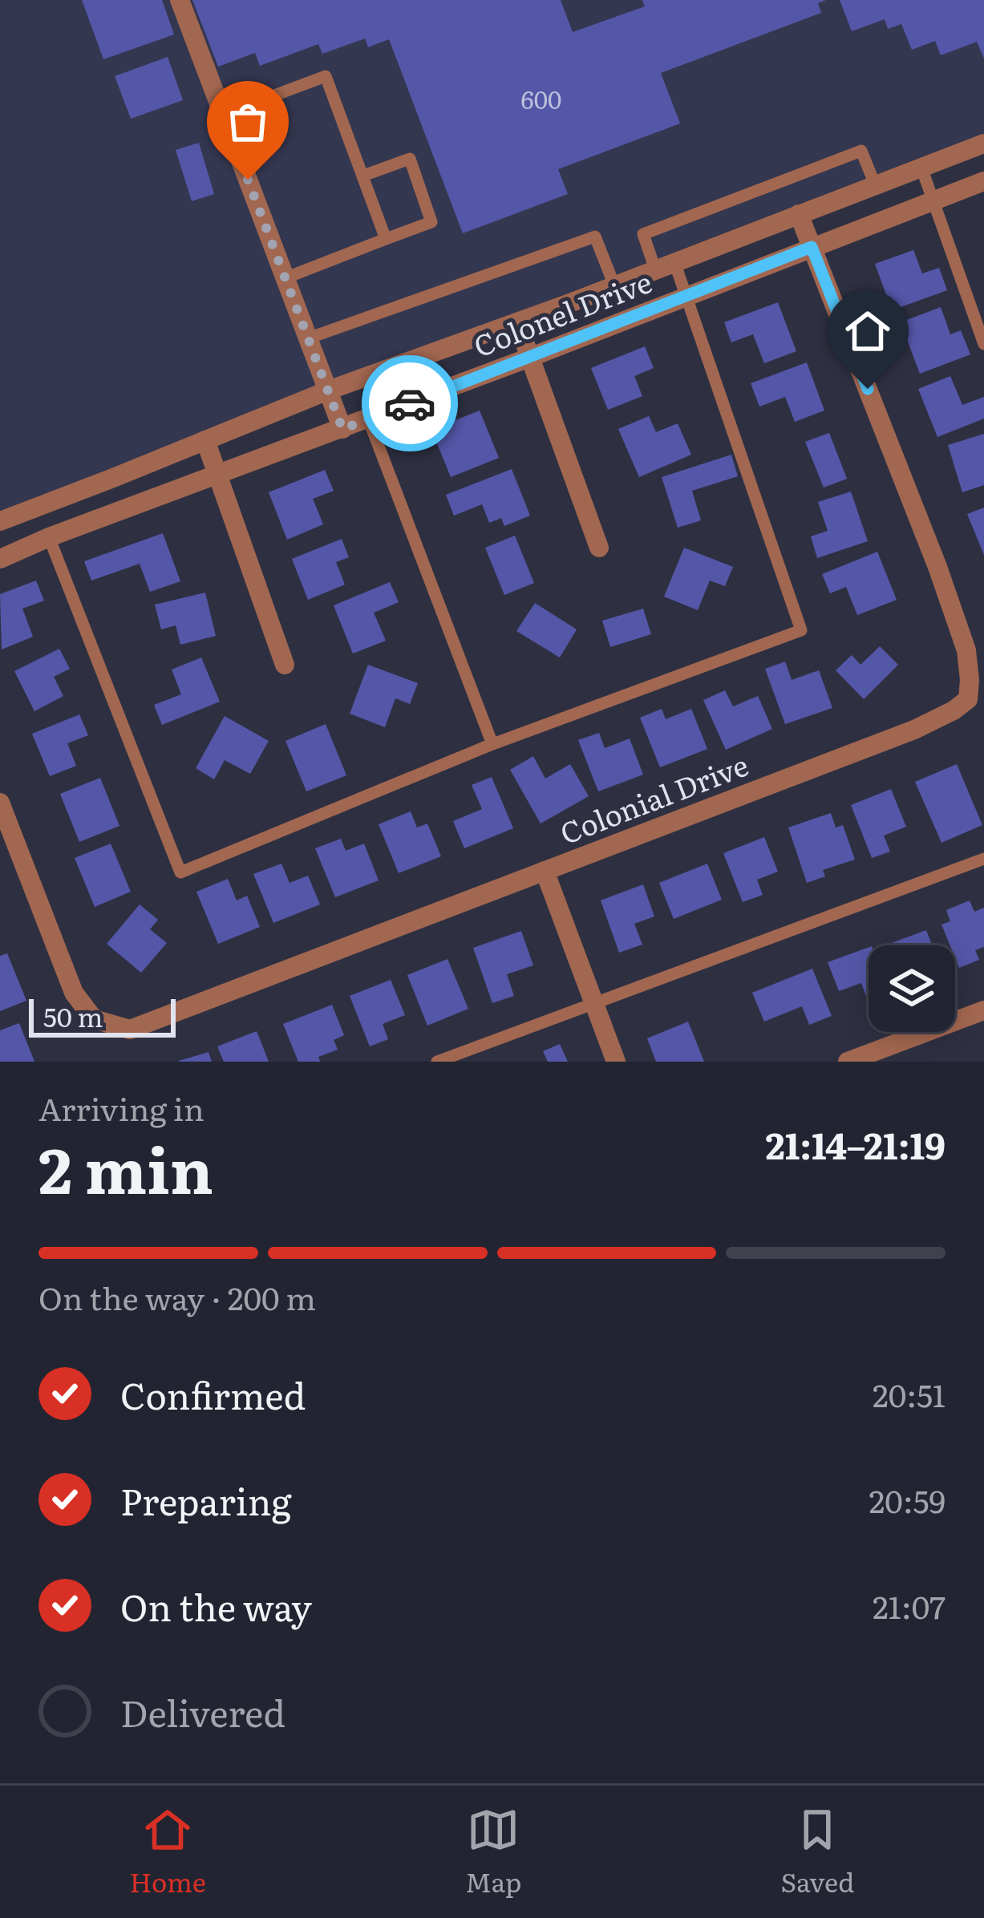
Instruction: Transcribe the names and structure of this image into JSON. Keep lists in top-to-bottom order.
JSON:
{
  "streets": {
    "street": ["Colonel Drive", "Colonial Drive"]
  },
  "crossings": [
    ["Colonel Drive", "Colonial Drive"]
  ],
  "house_numbers": ["600"],
  "scale_bar": "50 m",
  "page": {
    "scale": "50 m",
    "heading": ["2 min", "Arriving in", "21:14–21:19"],
    "bar": "On the way · 200 m",
    "list": [
      ["Confirmed", "20:51"],
      ["Preparing", "20:59"],
      ["On the way", "21:07"],
      "Delivered"
    ],
    "tabs": ["Home", "Map", "Saved"]
  }
}
